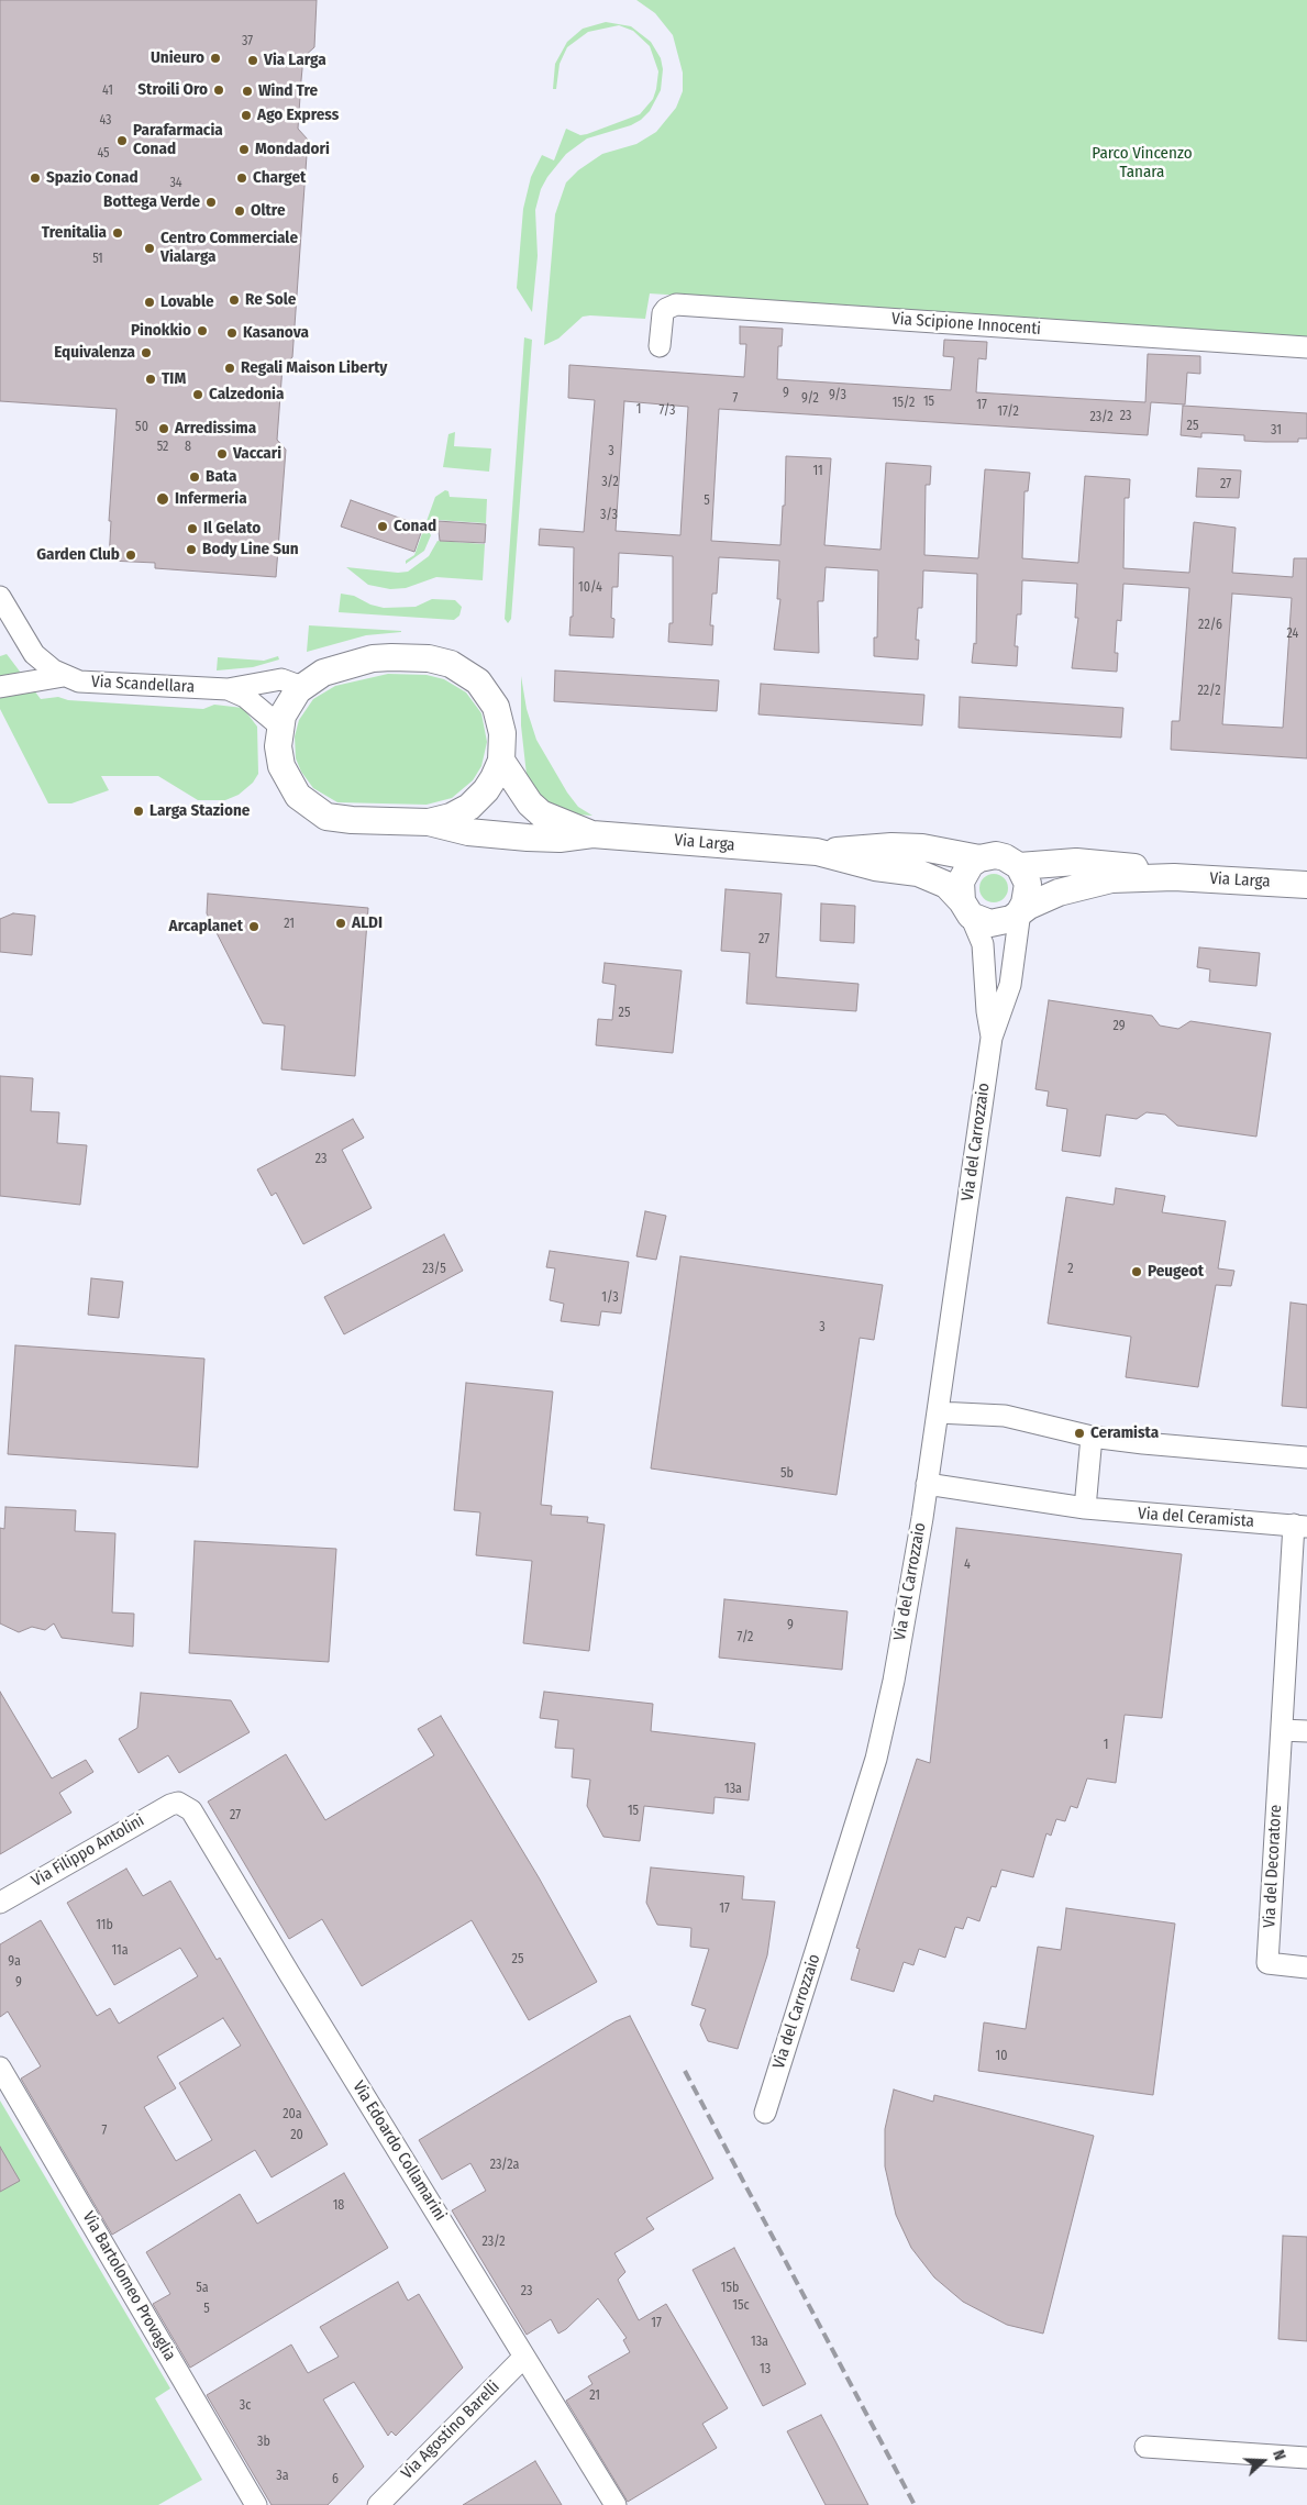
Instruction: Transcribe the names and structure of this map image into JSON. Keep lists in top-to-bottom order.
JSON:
{
  "streets": {
    "main road": ["Via Larga"],
    "street": [
      "Via Scipione Innocenti",
      "Via Scandellara",
      "Via del Carrozzaio",
      "Via del Ceramista",
      "Via Filippo Antolini",
      "Via del Decoratore",
      "Via Edoardo Collamarini",
      "Via Bartolomeo Provaglia",
      "Via Agostino Barelli"
    ]
  },
  "crossings": [
    ["Via Larga", "Via del Carrozzaio"],
    ["Via del Carrozzaio", "Via del Ceramista"],
    ["Via del Ceramista", "Via del Decoratore"],
    ["Via Filippo Antolini", "Via Edoardo Collamarini"],
    ["Via Edoardo Collamarini", "Via Agostino Barelli"]
  ],
  "parks": ["Parco Vincenzo Tanara"],
  "places": [
    "Unieuro",
    "Via Larga",
    "Stroili Oro",
    "Wind Tre",
    "Ago Express",
    "Parafarmacia Conad",
    "Mondadori",
    "Spazio Conad",
    "Charget",
    "Bottega Verde",
    "Oltre",
    "Trenitalia",
    "Centro Commerciale Vialarga",
    "Re Sole",
    "Lovable",
    "Pinokkio",
    "Kasanova",
    "Equivalenza",
    "Regali Maison Liberty",
    "TIM",
    "Calzedonia",
    "Arredissima",
    "Vaccari",
    "Bata",
    "Infermeria",
    "Conad",
    "Il Gelato",
    "Body Line Sun",
    "Garden Club",
    "Larga Stazione",
    "ALDI",
    "Arcaplanet",
    "Peugeot",
    "Ceramista"
  ],
  "house_numbers": [
    "37",
    "41",
    "43",
    "45",
    "34",
    "51",
    "9",
    "9/3",
    "7",
    "9/2",
    "15",
    "15/2",
    "17",
    "1",
    "7/3",
    "17/2",
    "23",
    "23/2",
    "25",
    "50",
    "31",
    "52",
    "8",
    "3",
    "11",
    "3/2",
    "27",
    "5",
    "3/3",
    "10/4",
    "22/6",
    "24",
    "22/2",
    "21",
    "27",
    "25",
    "29",
    "23",
    "23/5",
    "2",
    "1/3",
    "3",
    "5b",
    "4",
    "9",
    "7/2",
    "1",
    "13a",
    "15",
    "27",
    "17",
    "11b",
    "11a",
    "25",
    "9a",
    "9",
    "10",
    "20a",
    "7",
    "20",
    "23/2a",
    "18",
    "23/2",
    "5a",
    "15b",
    "23",
    "15c",
    "5",
    "17",
    "13a",
    "13",
    "21",
    "3c",
    "3b",
    "3a",
    "6"
  ],
  "north": "right"
}
